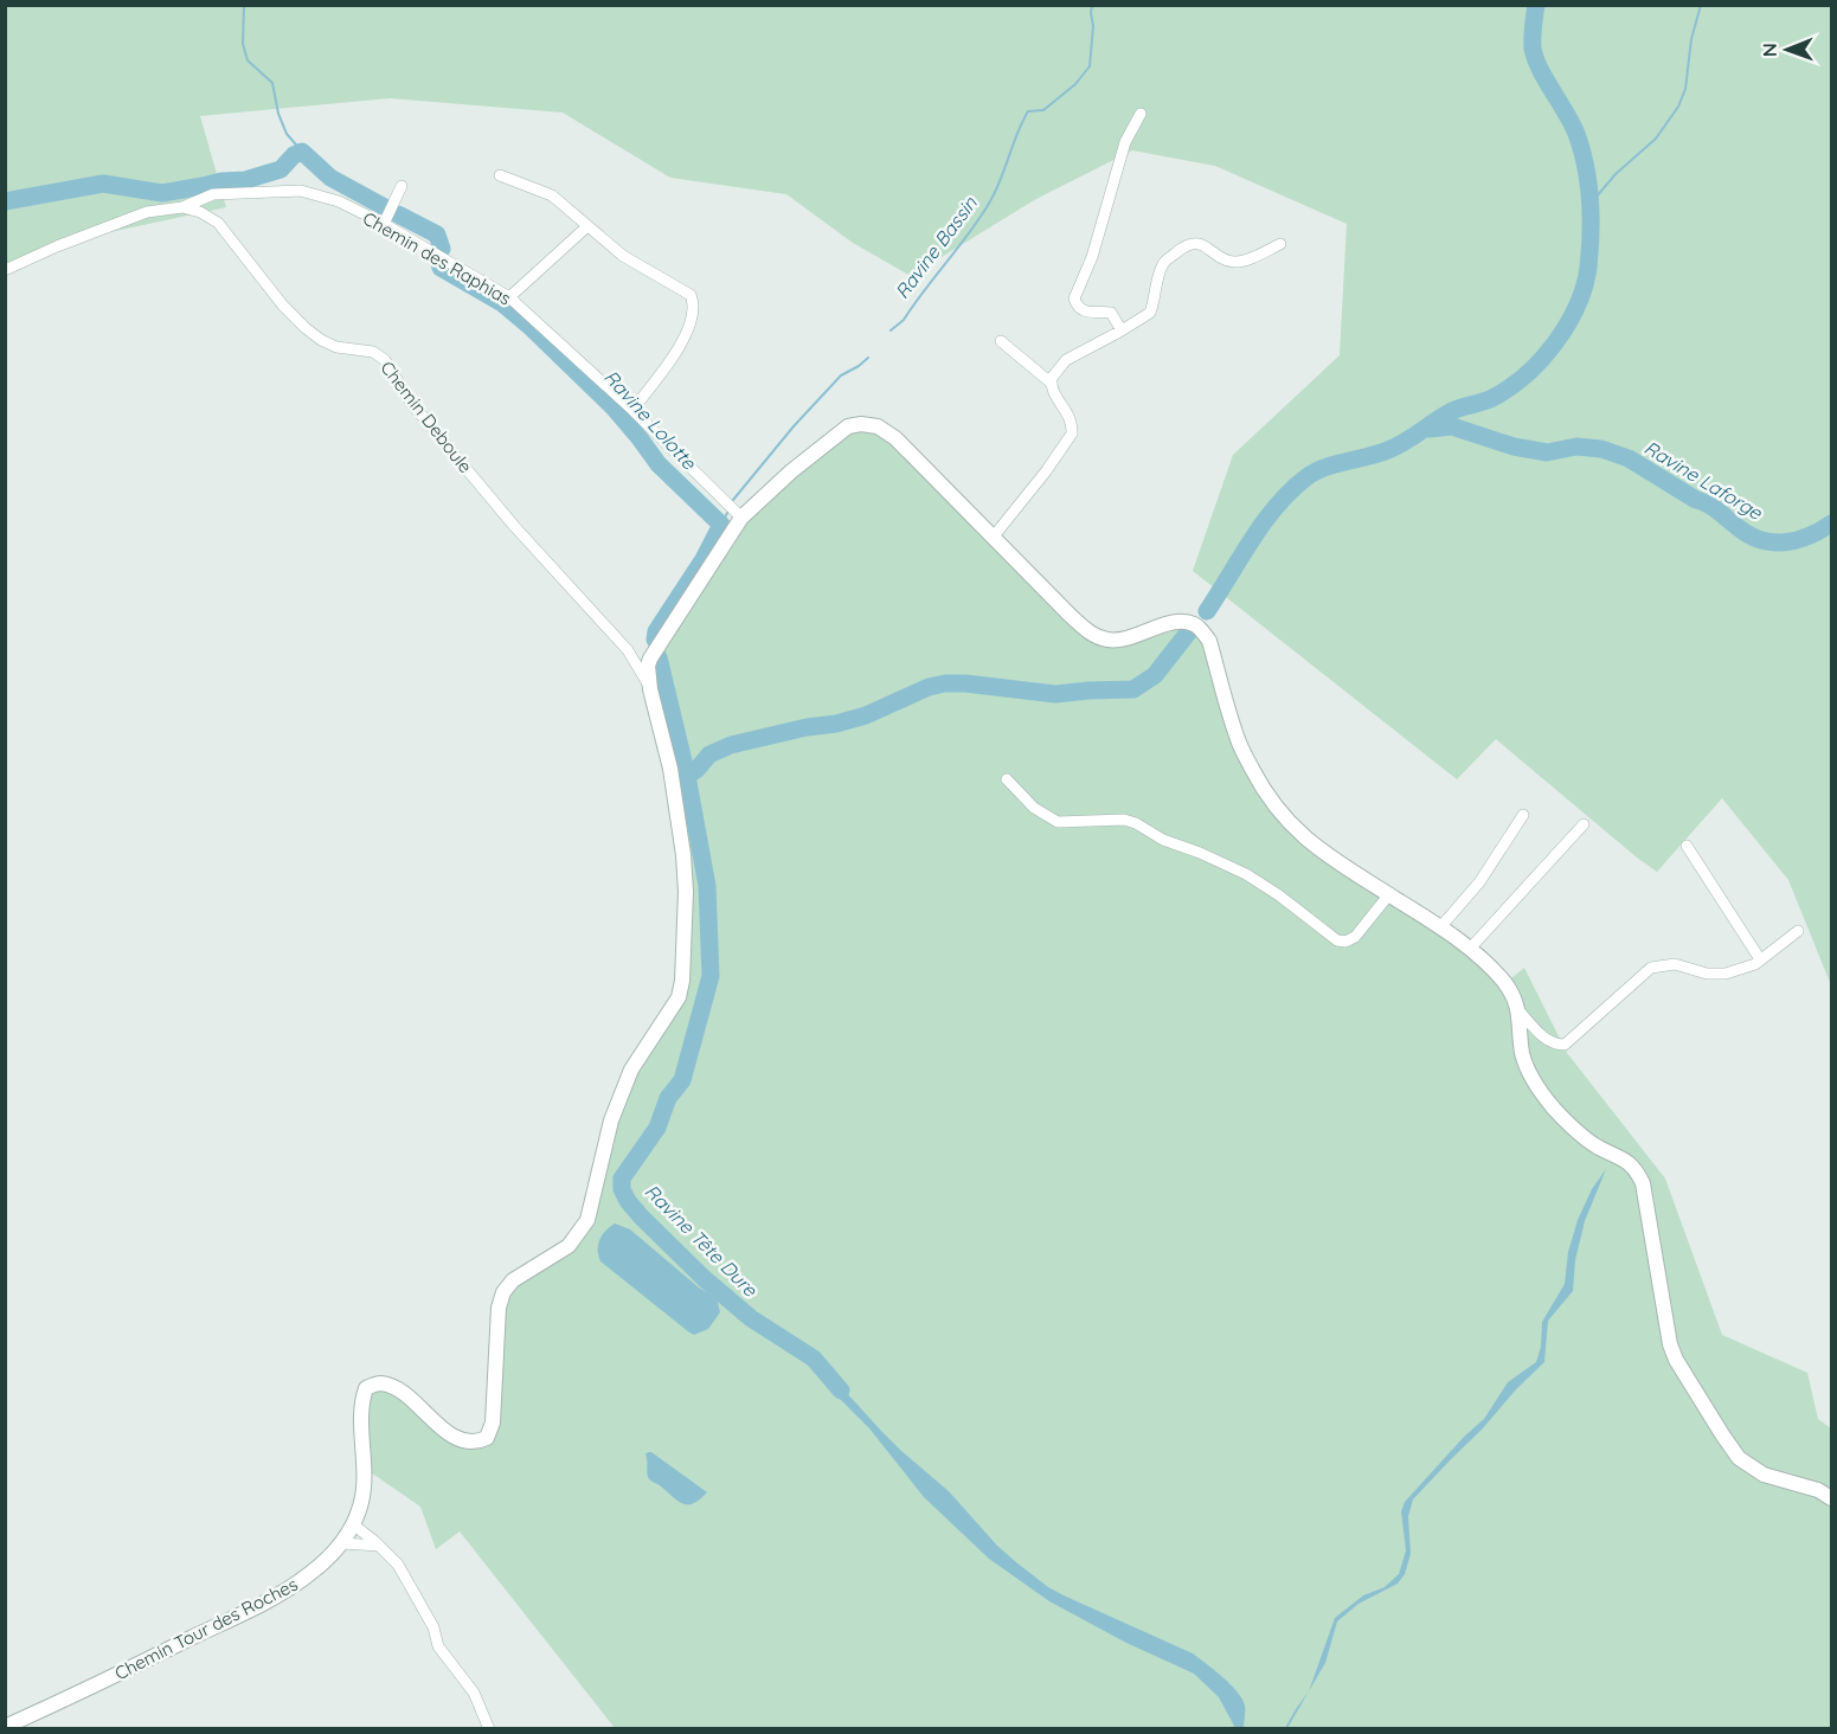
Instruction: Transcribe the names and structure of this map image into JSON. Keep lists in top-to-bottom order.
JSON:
{
  "streets": {
    "street": ["Chemin des Raphias", "Chemin Deboule", "Chemin Tour des Roches"]
  },
  "crossings": [
    ["Chemin des Raphias", "Chemin Deboule"],
    ["Chemin Deboule", "Chemin Tour des Roches"]
  ],
  "water": [
    "Ravine Bassin",
    "Ravine Lolotte",
    "Ravine Laforge",
    "Ravine Tête Dure"
  ],
  "north": "left"
}
